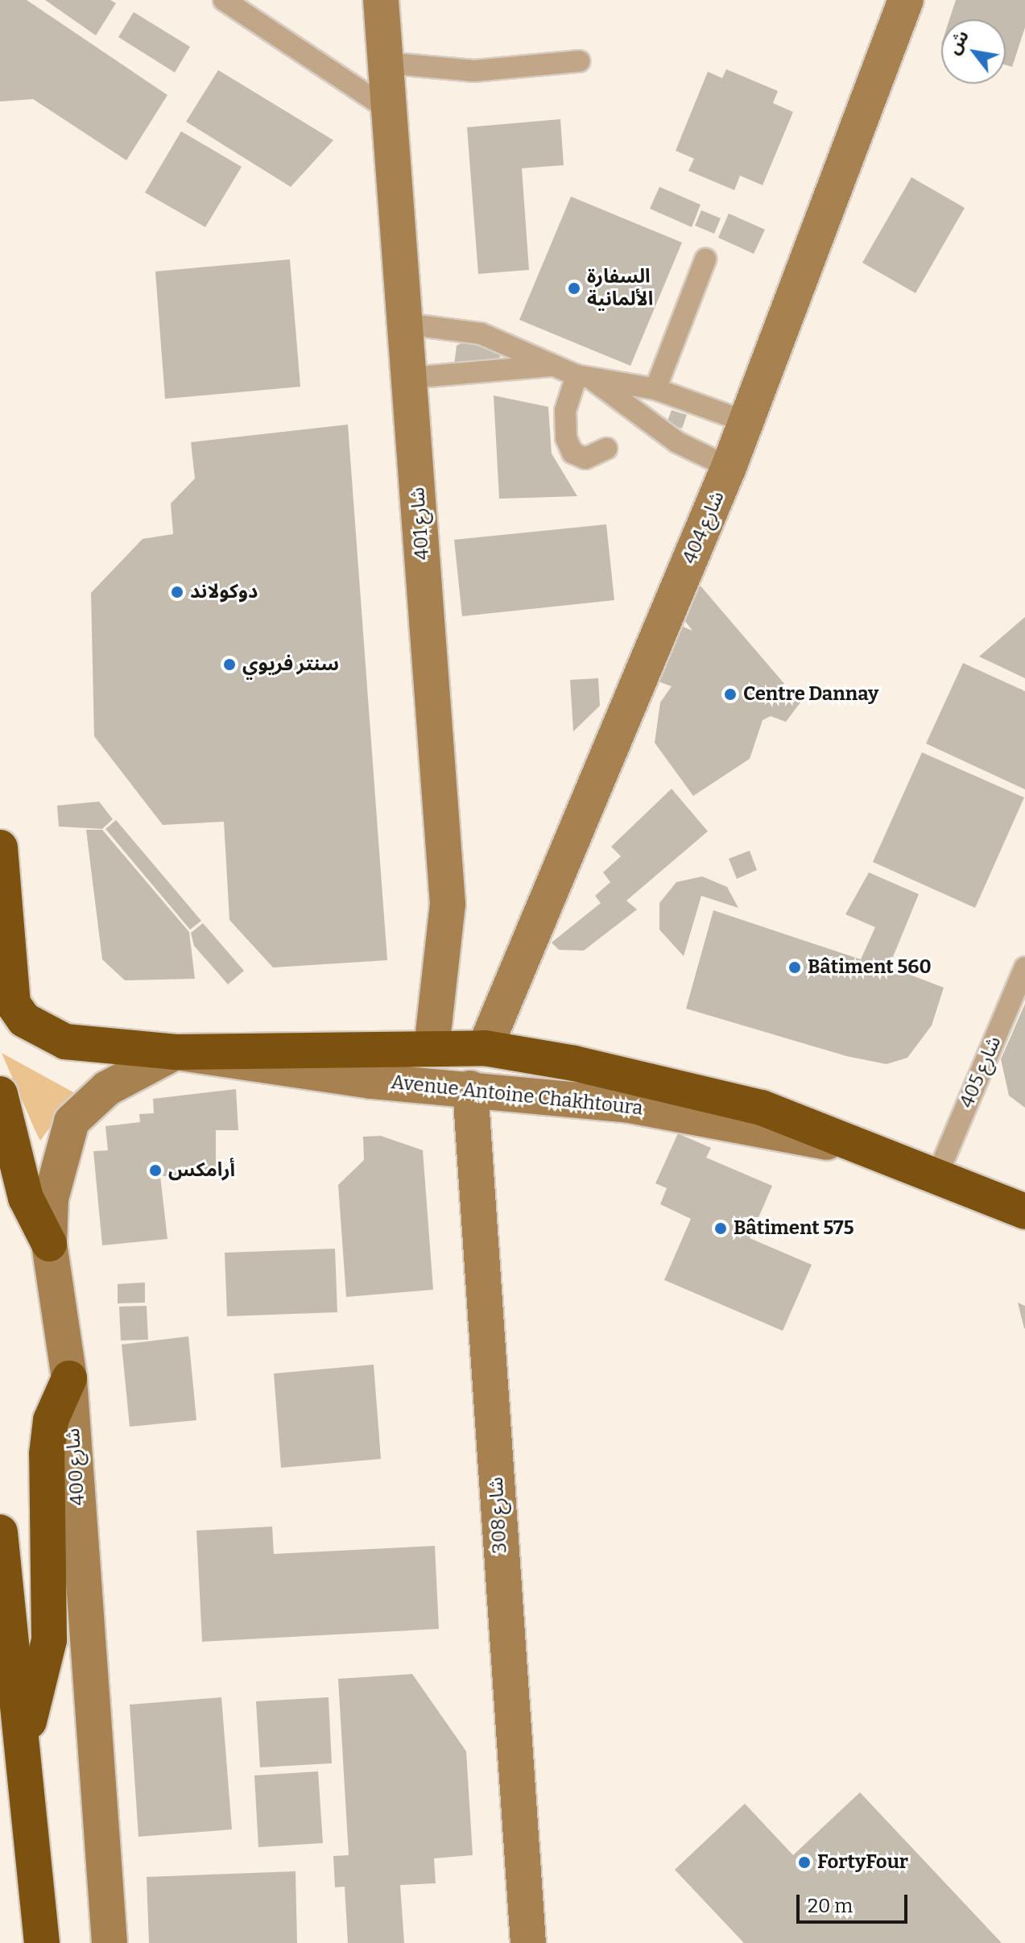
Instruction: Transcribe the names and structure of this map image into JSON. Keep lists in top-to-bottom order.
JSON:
{
  "streets": {
    "street": [
      "شارع 401",
      "شارع 404",
      "Avenue Antoine Chakhtoura",
      "شارع 400",
      "شارع 308"
    ],
    "lane": ["شارع 405"]
  },
  "crossings": [
    ["Avenue Antoine Chakhtoura", "شارع 400"],
    ["Avenue Antoine Chakhtoura", "شارع 308"]
  ],
  "places": [
    "السفارة الألمانية",
    "دوكولاند",
    "سنتر فريوي",
    "Centre Dannay",
    "Bâtiment 560",
    "أرامكس",
    "Bâtiment 575",
    "FortyFour"
  ],
  "scale_bar": "20 m",
  "north": "top left"
}
